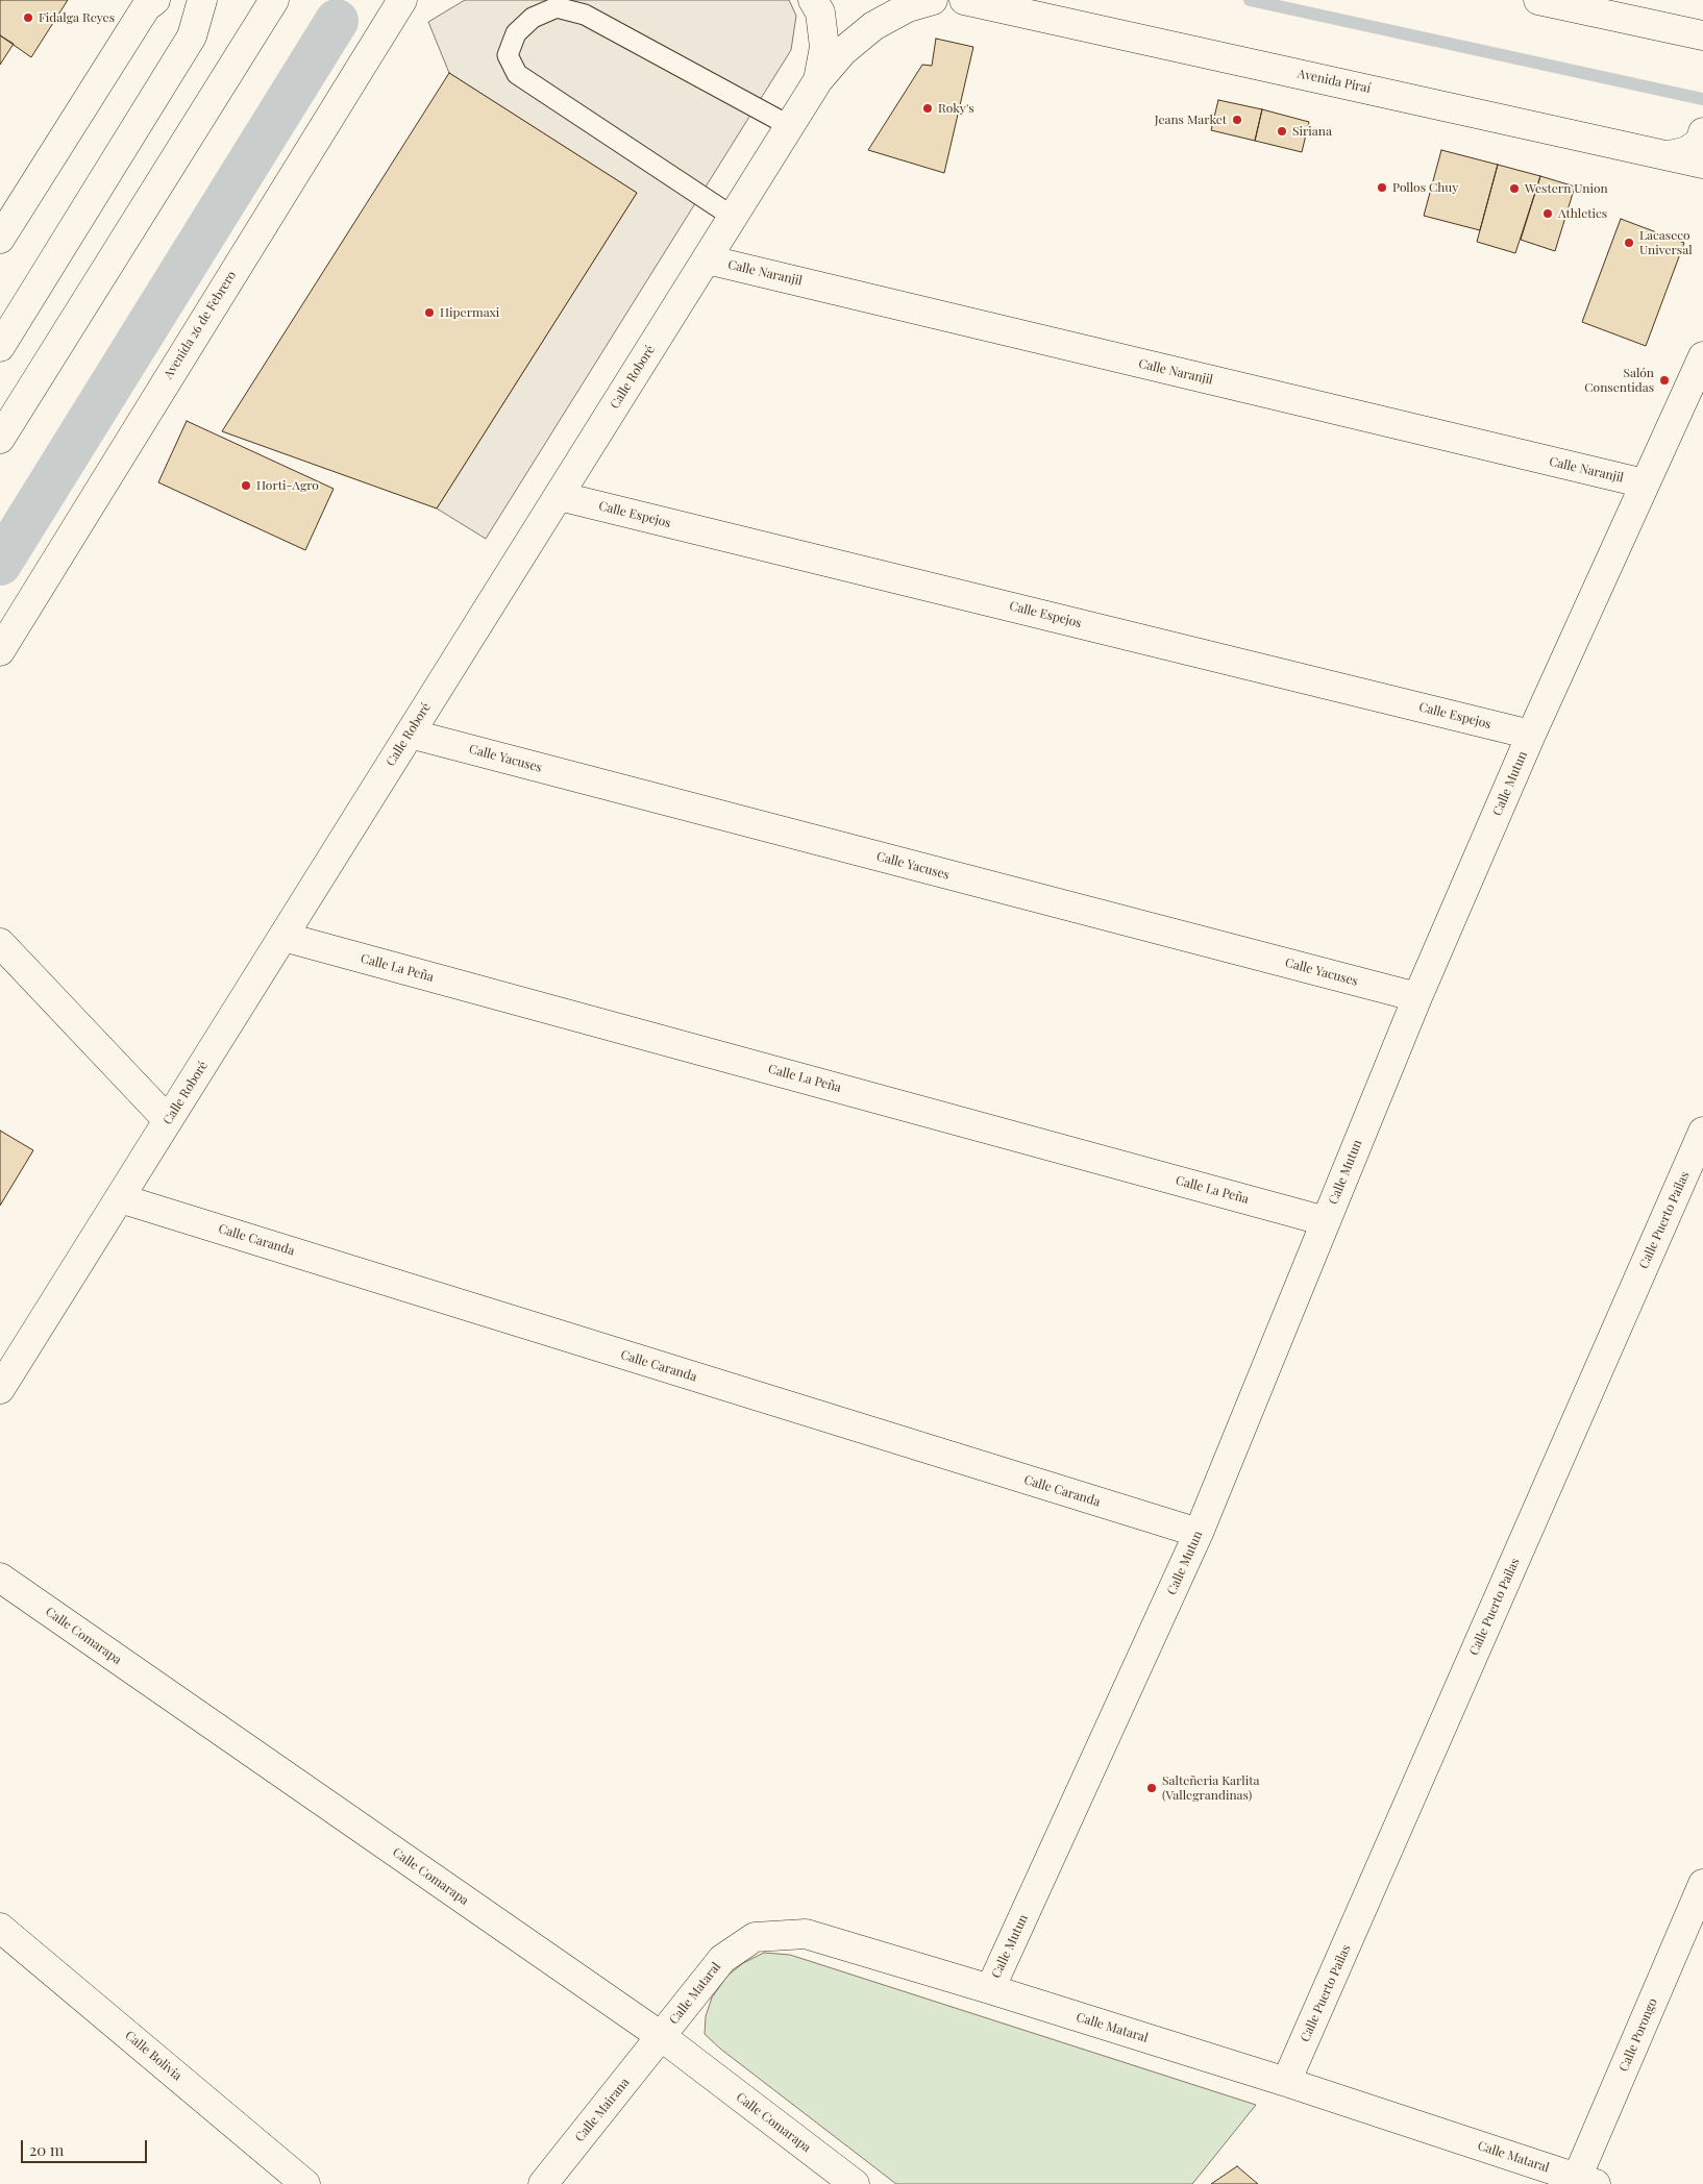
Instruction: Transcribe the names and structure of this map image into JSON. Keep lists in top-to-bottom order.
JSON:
{
  "streets": {
    "street": [
      "Avenida Piraí",
      "Calle Naranjil",
      "Avenida 26 de Febrero",
      "Calle Roboré",
      "Calle Espejos",
      "Calle Yacuses",
      "Calle Mutun",
      "Calle La Peña",
      "Calle Puerto Pailas",
      "Calle Caranda",
      "Calle Comarapa",
      "Calle Mataral",
      "Calle Porongo",
      "Calle Bolivia",
      "Calle Mairana"
    ]
  },
  "crossings": [
    ["Calle Naranjil", "Calle Roboré"],
    ["Calle Naranjil", "Calle Mutun"],
    ["Calle Roboré", "Calle Espejos"],
    ["Calle Roboré", "Calle Yacuses"],
    ["Calle Roboré", "Calle La Peña"],
    ["Calle Roboré", "Calle Caranda"],
    ["Calle Espejos", "Calle Mutun"],
    ["Calle Yacuses", "Calle Mutun"],
    ["Calle Mutun", "Calle La Peña"],
    ["Calle Mutun", "Calle Caranda"],
    ["Calle Mutun", "Calle Mataral"],
    ["Calle Puerto Pailas", "Calle Mataral"],
    ["Calle Comarapa", "Calle Mataral"],
    ["Calle Comarapa", "Calle Mairana"],
    ["Calle Mataral", "Calle Porongo"],
    ["Calle Mataral", "Calle Mairana"]
  ],
  "places": [
    "Fidalga Reyes",
    "Roky's",
    "Jeans Market",
    "Siriana",
    "Pollos Chuy",
    "Western Union",
    "Athletics",
    "Lacaseco Universal",
    "Hipermaxi",
    "Salón Consentidas",
    "Horti-Agro",
    "Salteñeria Karlita (Vallegrandinas)"
  ],
  "scale_bar": "20 m"
}
